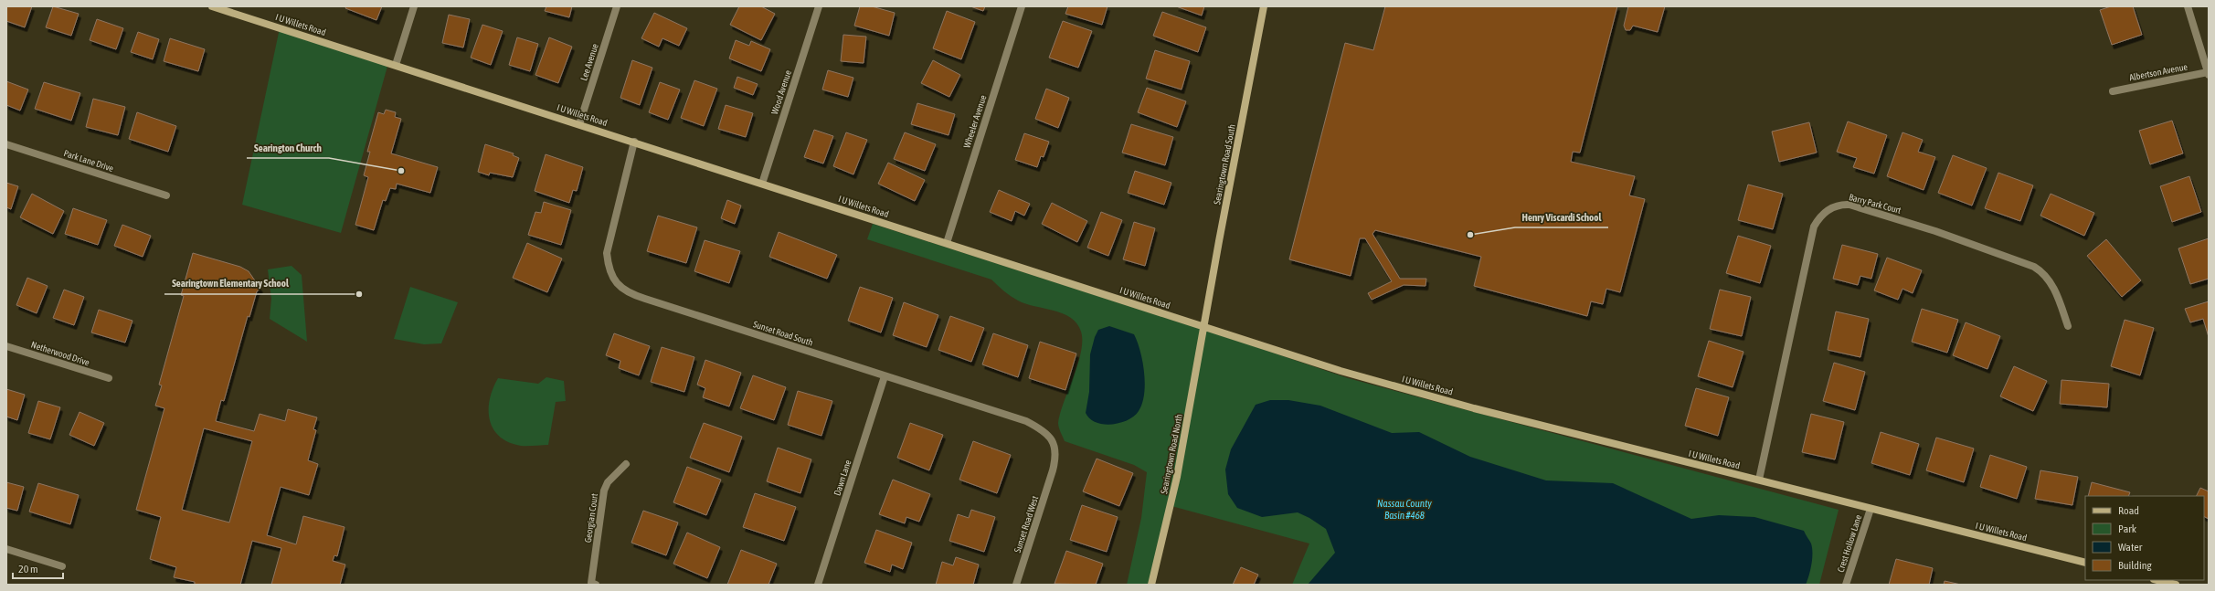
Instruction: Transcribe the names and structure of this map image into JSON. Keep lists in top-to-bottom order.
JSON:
{
  "streets": {
    "main road": ["I U Willets Road", "Searingtown Road South", "Searingtown Road North"],
    "street": [
      "Lee Avenue",
      "Albertson Avenue",
      "Wood Avenue",
      "Wheeler Avenue",
      "Park Lane Drive",
      "Barry Park Court",
      "Sunset Road South",
      "Netherwood Drive",
      "Dawn Lane",
      "Georgian Court",
      "Sunset Road West",
      "Crest Hollow Lane"
    ]
  },
  "crossings": [
    ["I U Willets Road", "Lee Avenue"],
    ["I U Willets Road", "Wood Avenue"],
    ["I U Willets Road", "Wheeler Avenue"],
    ["I U Willets Road", "Searingtown Road South"],
    ["I U Willets Road", "Barry Park Court"],
    ["I U Willets Road", "Sunset Road South"],
    ["I U Willets Road", "Searingtown Road North"],
    ["I U Willets Road", "Crest Hollow Lane"],
    ["Searingtown Road South", "Searingtown Road North"],
    ["Sunset Road South", "Dawn Lane"],
    ["Sunset Road South", "Sunset Road West"]
  ],
  "water": ["Nassau County Basin #468"],
  "places": ["Searington Church", "Henry Viscardi School", "Searingtown Elementary School"],
  "legend": [
    "Road",
    "Park",
    "Water",
    "Building"
  ],
  "scale_bar": "20 m"
}
